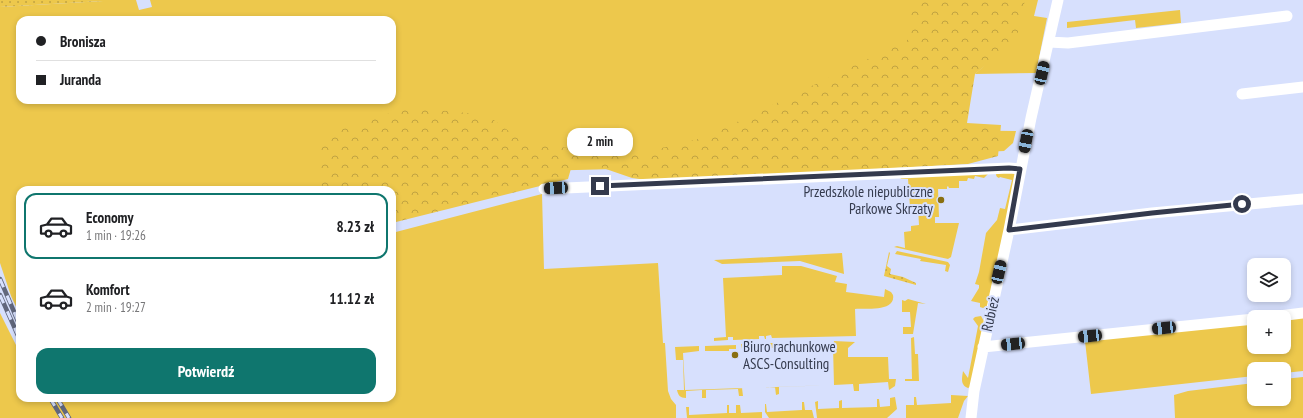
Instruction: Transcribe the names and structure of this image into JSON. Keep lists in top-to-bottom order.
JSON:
{
  "streets": {
    "street": ["Rubież"]
  },
  "places": ["Przedszkole niepubliczne Parkowe Skrzaty", "Biuro rachunkowe ASCS-Consulting"],
  "page": {
    "banner": ["Bronisza", "Juranda"],
    "bubble": "2 min",
    "list": [
      {
        "name": "Economy",
        "note": "1 min · 19:26",
        "value": "8.23 zł"
      },
      {
        "name": "Komfort",
        "note": "2 min · 19:27",
        "value": "11.12 zł"
      }
    ],
    "map_buttons": ["+", "−"],
    "buttons": "Potwierdź"
  }
}
